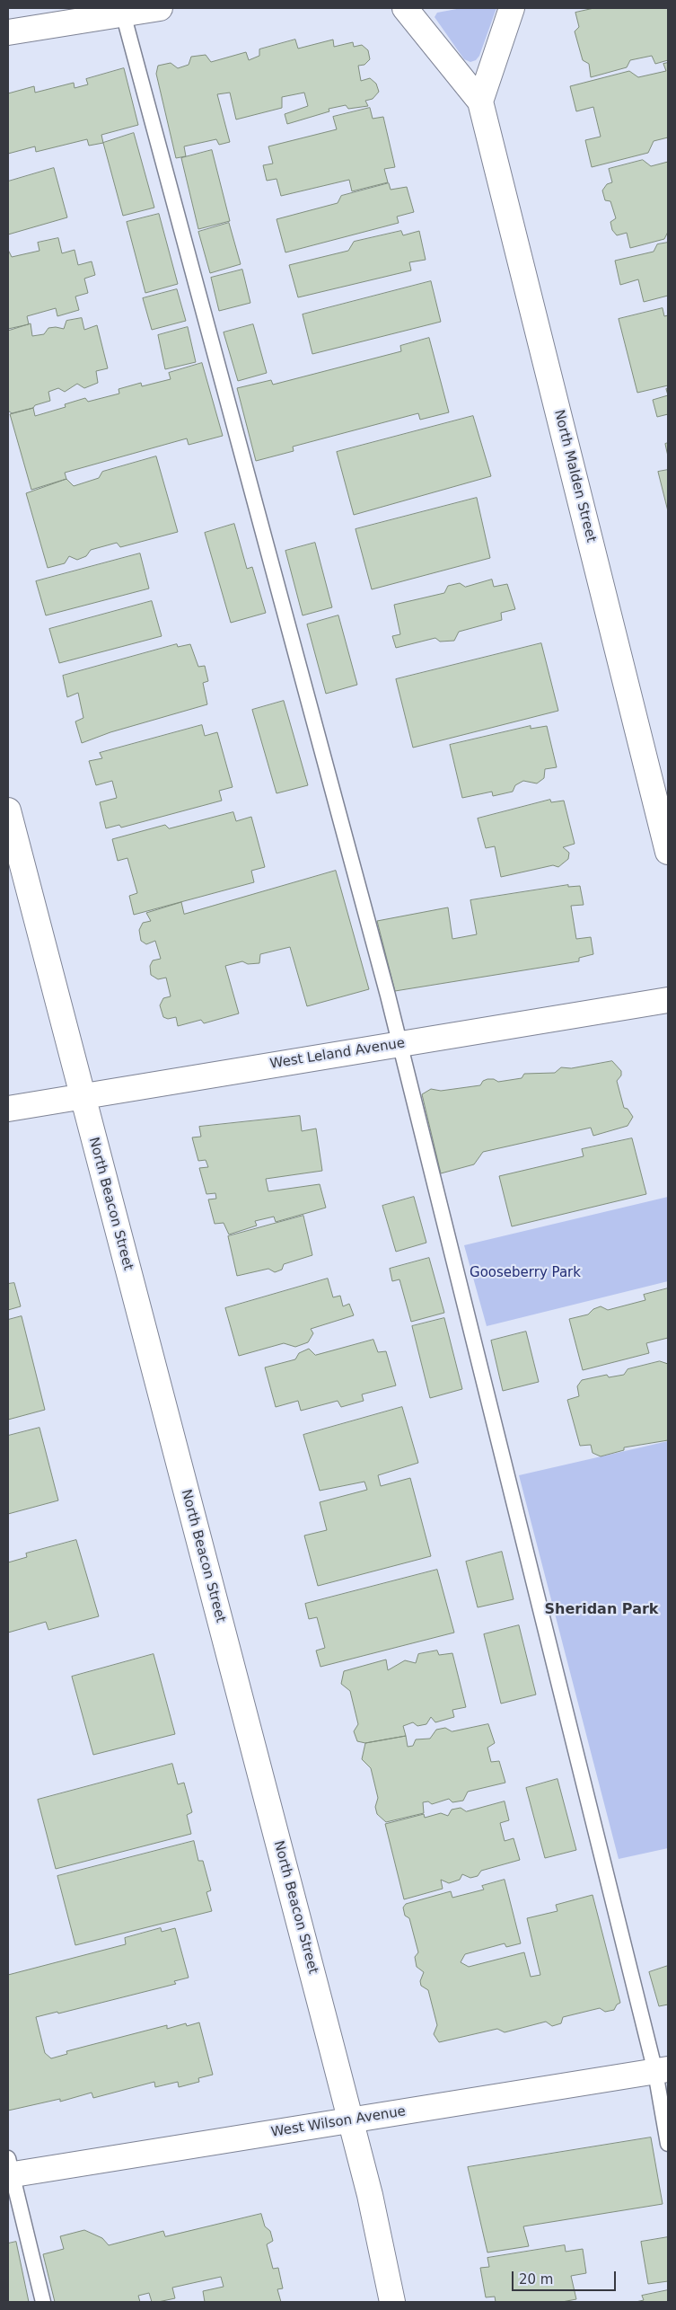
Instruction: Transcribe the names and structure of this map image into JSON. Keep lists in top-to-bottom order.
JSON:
{
  "streets": {
    "street": [
      "North Malden Street",
      "West Leland Avenue",
      "North Beacon Street",
      "West Wilson Avenue"
    ]
  },
  "crossings": [
    ["West Leland Avenue", "North Beacon Street"],
    ["North Beacon Street", "West Wilson Avenue"]
  ],
  "districts": ["Sheridan Park"],
  "parks": ["Gooseberry Park"],
  "scale_bar": "20 m"
}
